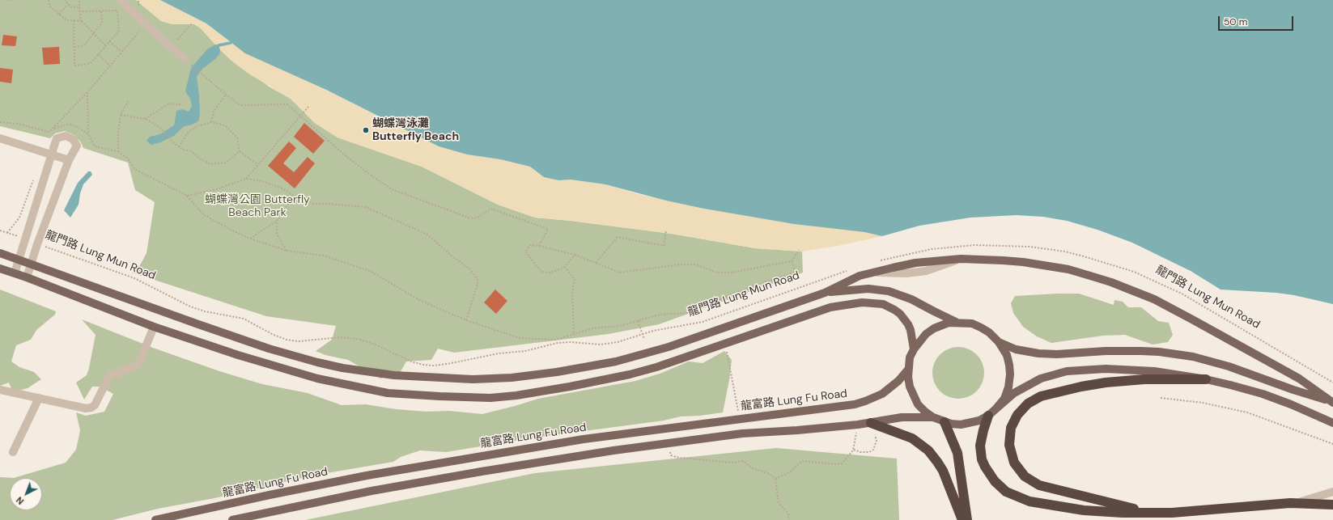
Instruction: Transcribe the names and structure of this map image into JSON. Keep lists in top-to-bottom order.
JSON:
{
  "streets": {
    "main road": ["龍富路 Lung Fu Road"],
    "path": ["龍門路 Lung Mun Road"]
  },
  "parks": ["蝴蝶灣公園 Butterfly Beach Park"],
  "places": ["蝴蝶灣泳灘 Butterfly Beach"],
  "scale_bar": "50 m",
  "north": "bottom left"
}
